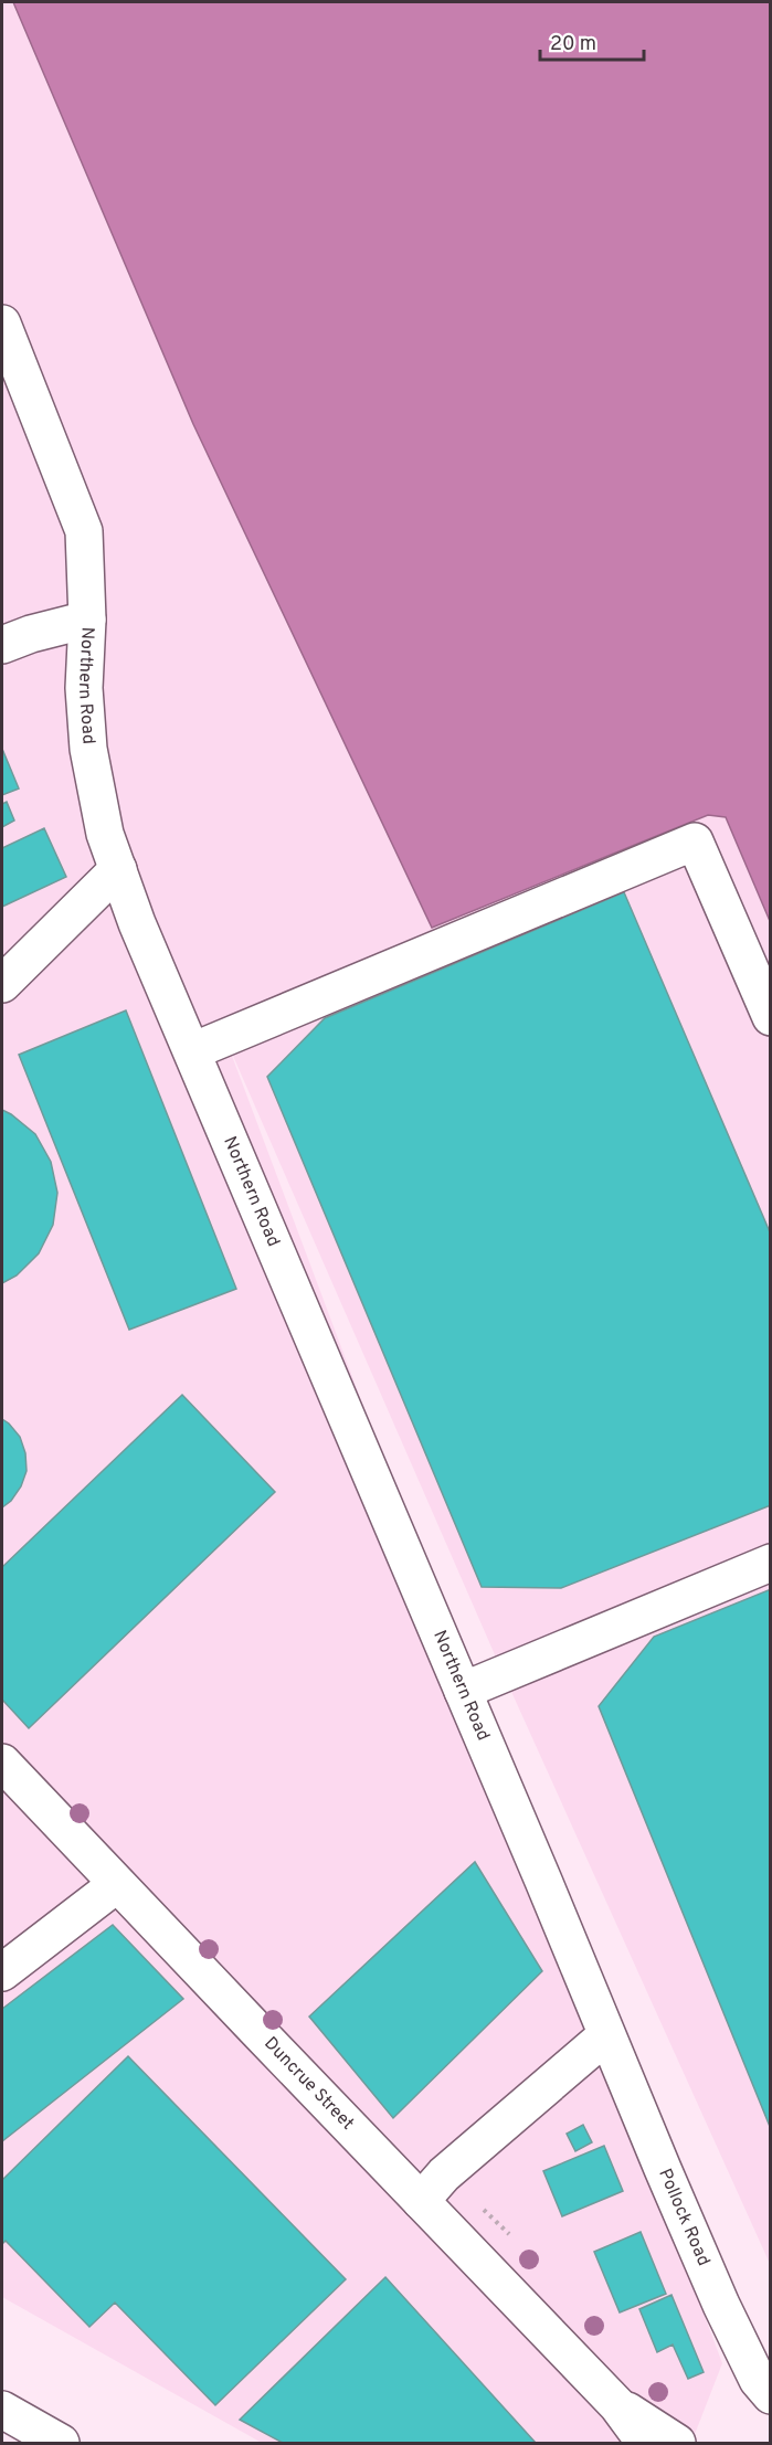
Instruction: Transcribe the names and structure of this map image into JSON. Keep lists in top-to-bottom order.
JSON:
{
  "streets": {
    "main road": ["Northern Road", "Duncrue Street", "Pollock Road"]
  },
  "crossings": [
    ["Northern Road", "Pollock Road"]
  ],
  "scale_bar": "20 m"
}
